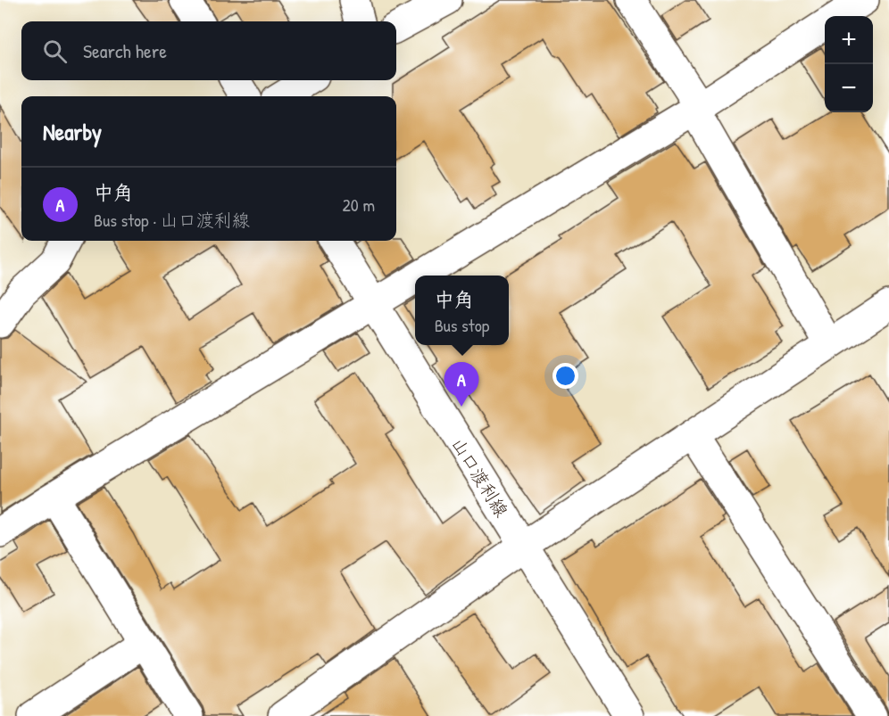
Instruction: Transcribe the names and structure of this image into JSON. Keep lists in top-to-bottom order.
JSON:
{
  "streets": {
    "street": ["山口渡利線"]
  },
  "page": {
    "map_buttons": ["+", "−"],
    "search": "Search here",
    "heading": "Nearby",
    "list": [
      {
        "mark": "A",
        "name": "中角",
        "note": "Bus stop · 山口渡利線",
        "value": "20 m"
      }
    ],
    "popup": ["中角", "Bus stop"],
    "pins": "A"
  }
}
